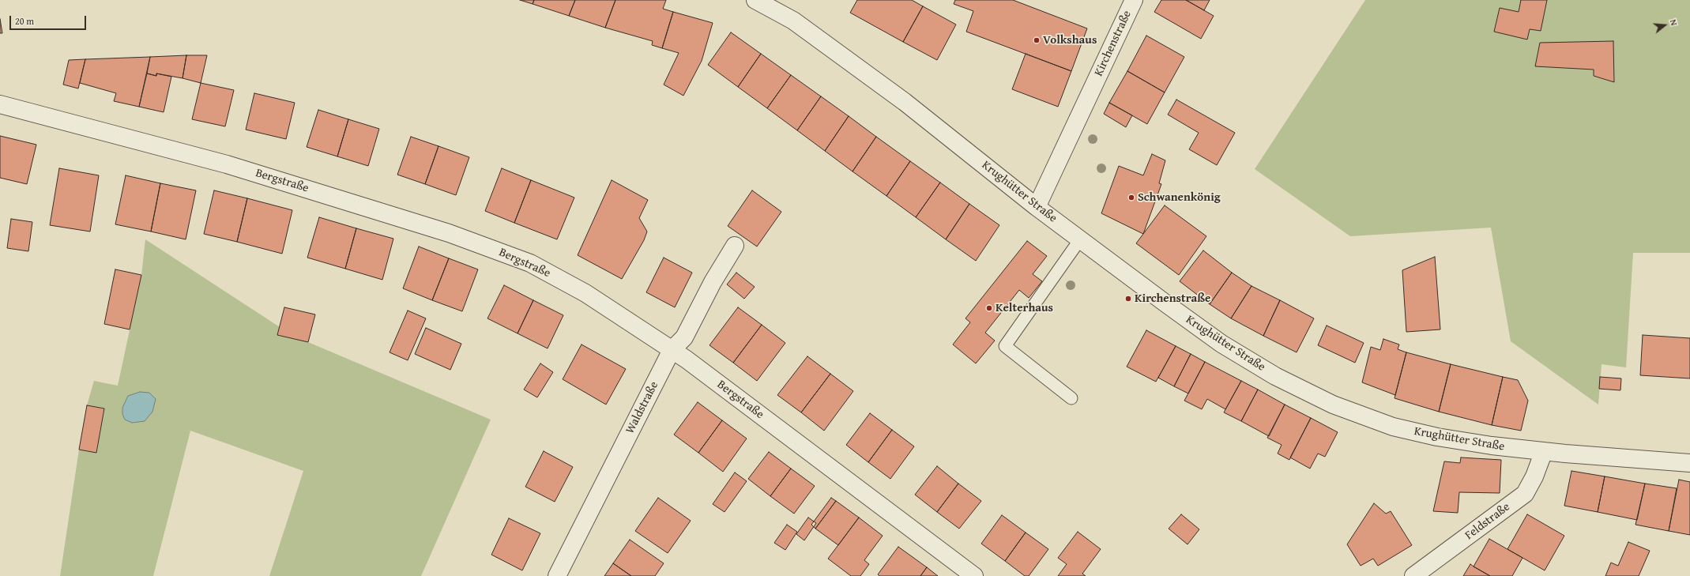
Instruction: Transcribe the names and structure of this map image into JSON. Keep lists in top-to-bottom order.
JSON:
{
  "streets": {
    "street": [
      "Kirchenstraße",
      "Bergstraße",
      "Krughütter Straße",
      "Waldstraße",
      "Feldstraße"
    ]
  },
  "crossings": [
    ["Kirchenstraße", "Krughütter Straße"],
    ["Bergstraße", "Waldstraße"],
    ["Krughütter Straße", "Feldstraße"]
  ],
  "places": [
    "Volkshaus",
    "Schwanenkönig",
    "Kirchenstraße",
    "Kelterhaus"
  ],
  "scale_bar": "20 m",
  "north": "right"
}
